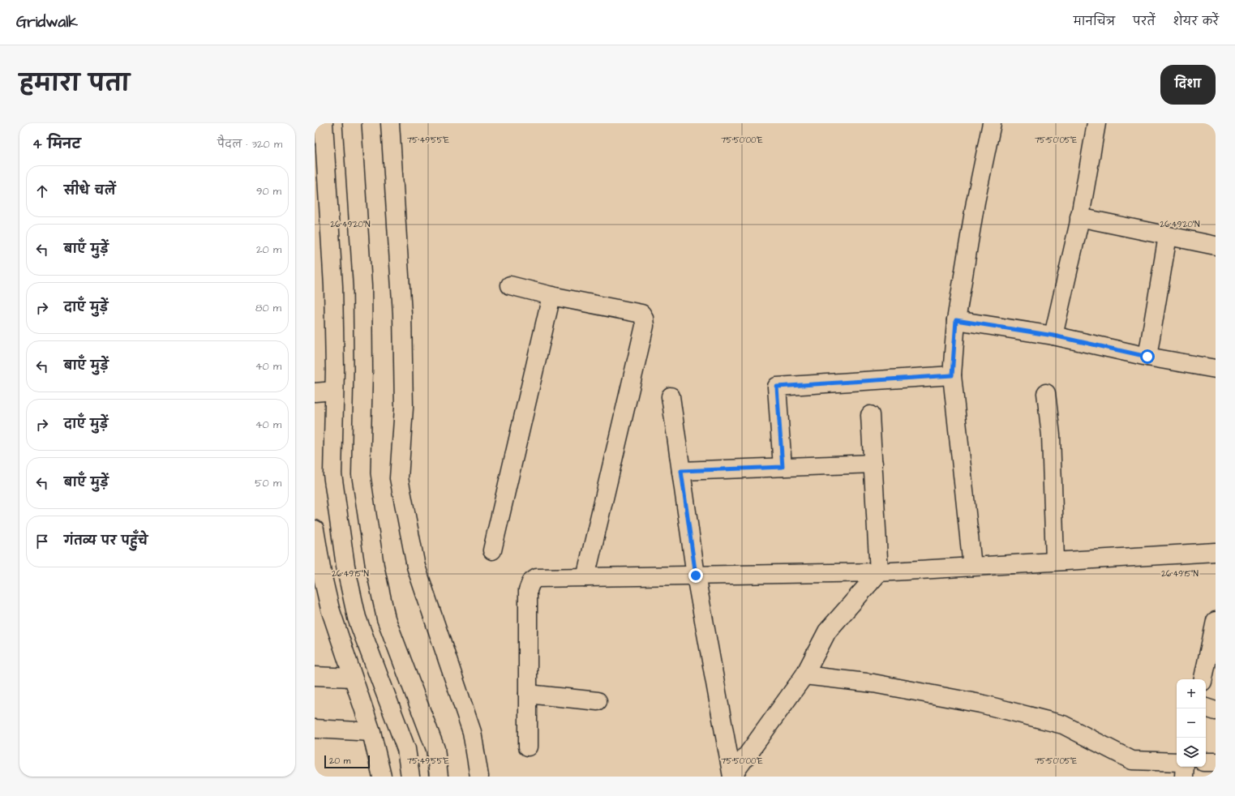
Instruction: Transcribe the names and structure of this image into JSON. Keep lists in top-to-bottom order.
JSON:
{
  "scale_bar": "20 m",
  "page": {
    "header": "Gridwalk",
    "nav": ["मानचित्र", "परतें", "शेयर करें"],
    "title": "हमारा पता",
    "buttons": "दिशा",
    "heading": ["4 मिनट", "पैदल · 320 m"],
    "list": [
      ["सीधे चलें", "90 m"],
      ["बाएँ मुड़ें", "20 m"],
      ["दाएँ मुड़ें", "80 m"],
      ["बाएँ मुड़ें", "40 m"],
      ["दाएँ मुड़ें", "40 m"],
      ["बाएँ मुड़ें", "50 m"],
      "गंतव्य पर पहुँचे"
    ],
    "map_buttons": ["+", "−"],
    "scale": "20 m"
  },
  "coordinates": [
    "75°49'55\"E",
    "75°50'00\"E",
    "75°50'05\"E",
    "26°49'20\"N",
    "26°49'15\"N"
  ]
}
